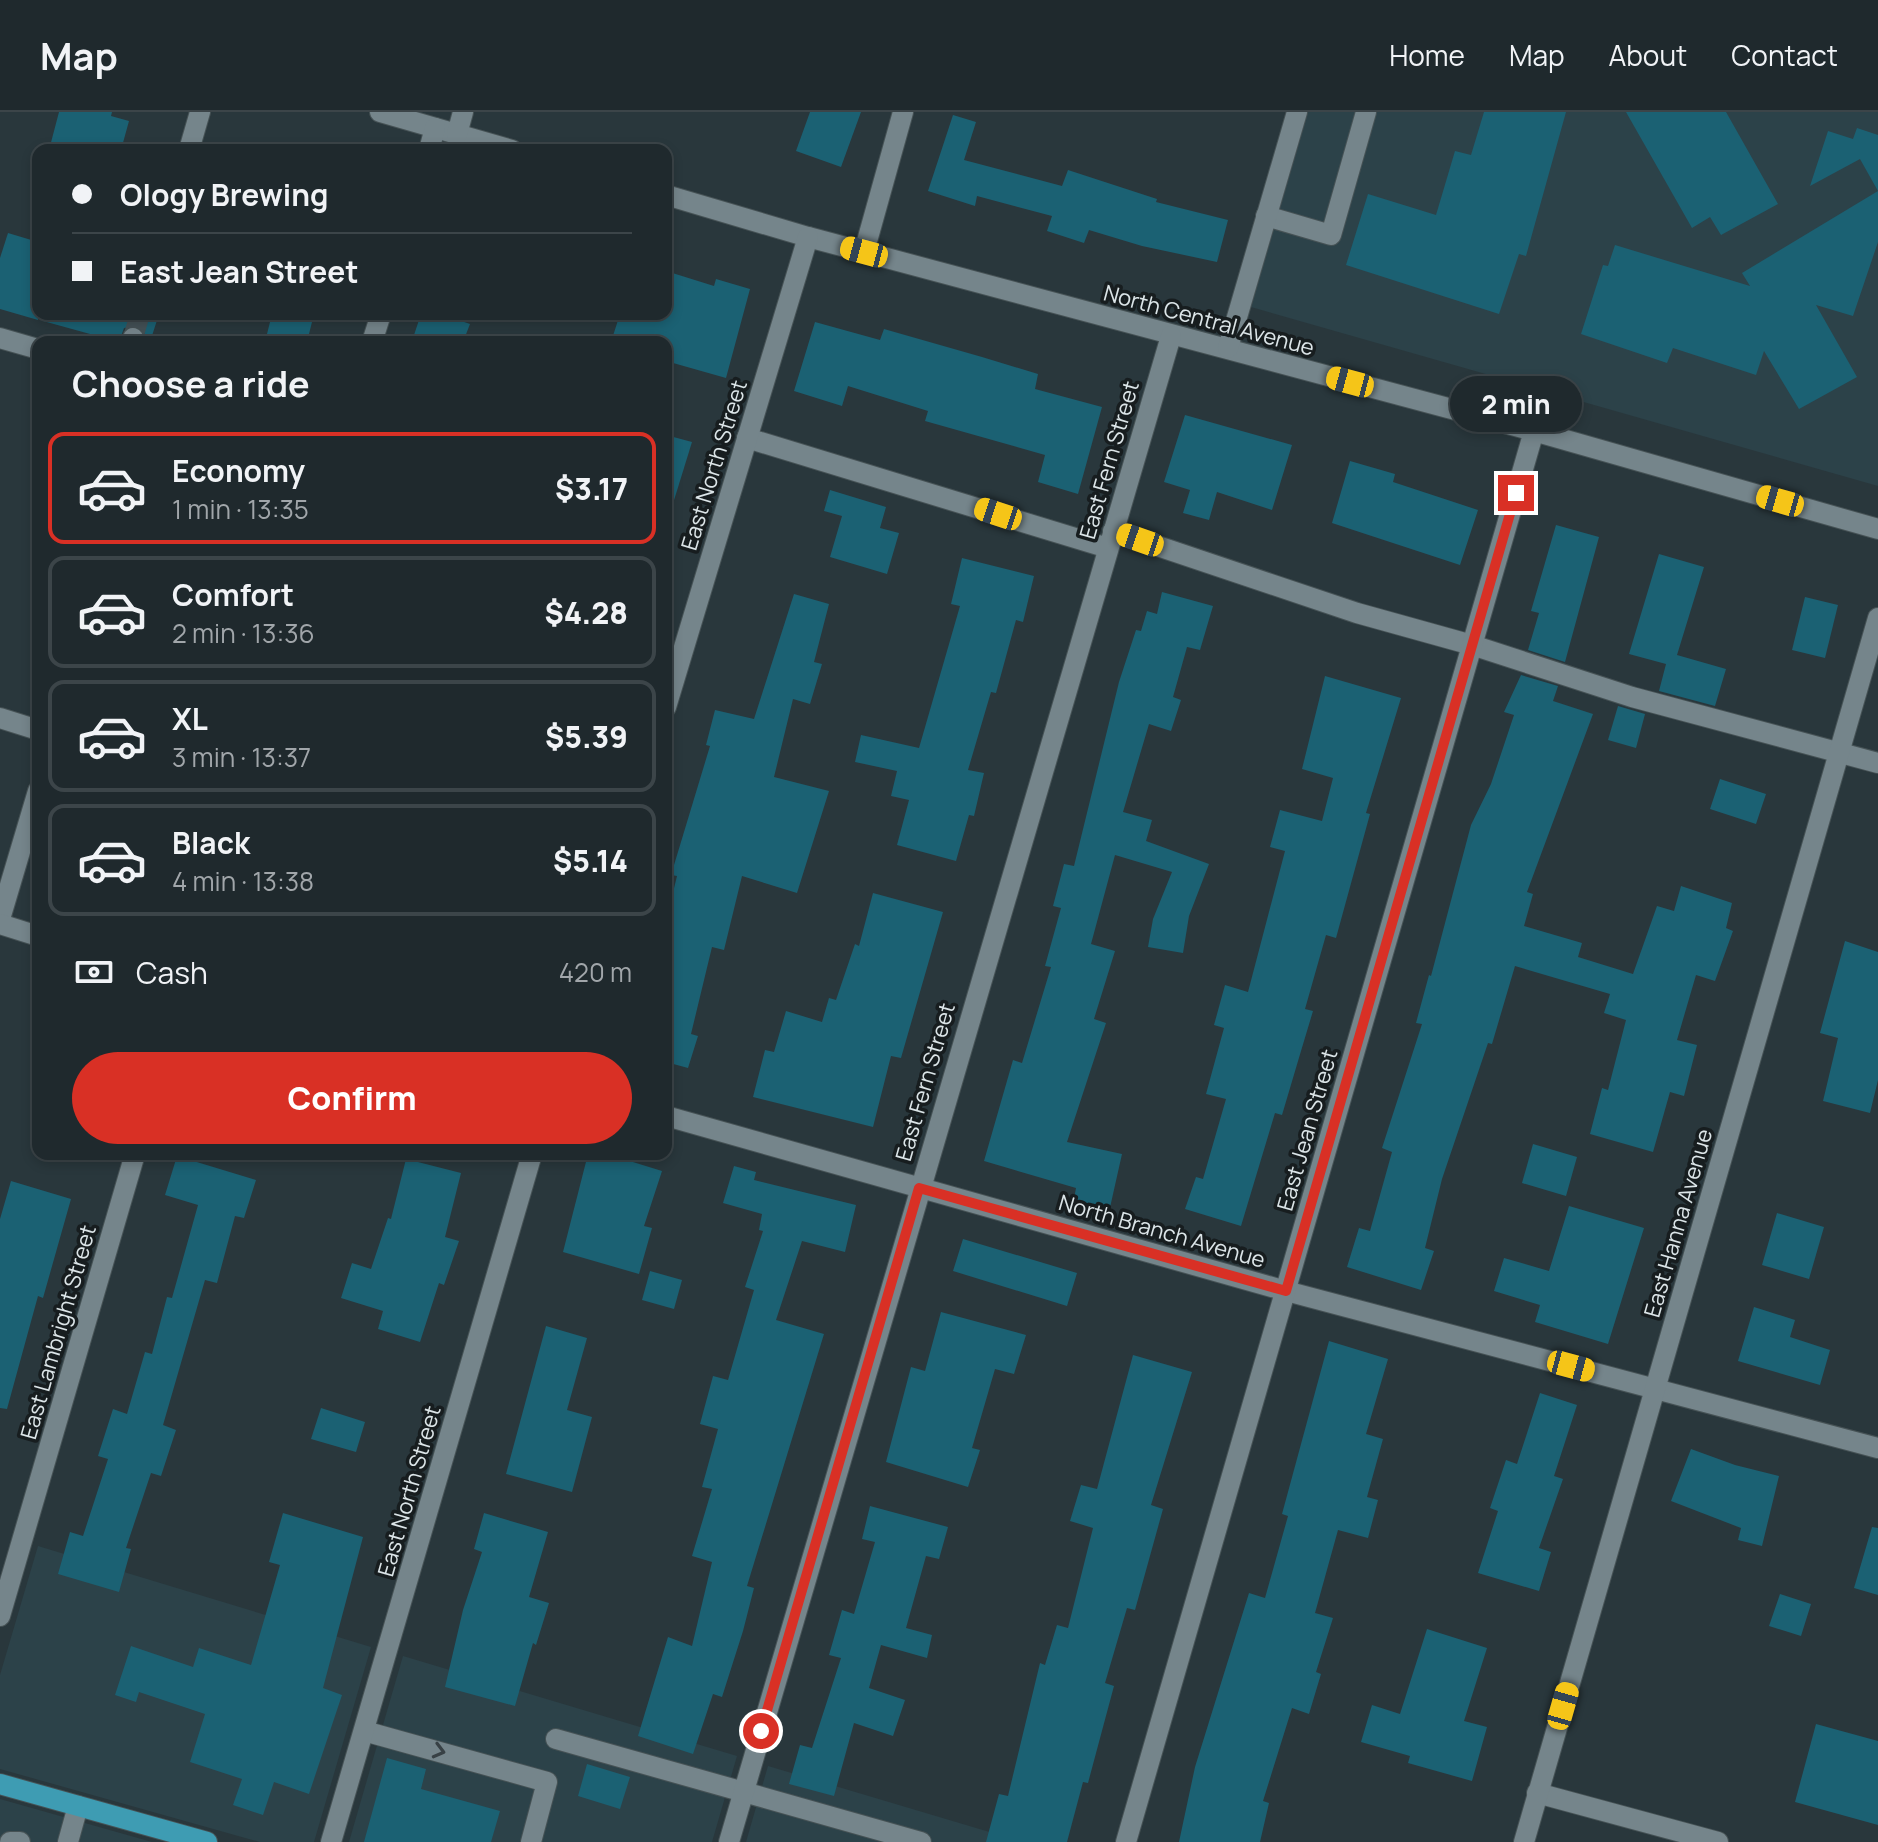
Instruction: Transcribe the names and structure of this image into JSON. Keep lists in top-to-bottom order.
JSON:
{
  "streets": {
    "street": [
      "North Central Avenue",
      "East Fern Street",
      "East North Street",
      "East Jean Street",
      "East Hanna Avenue",
      "North Branch Avenue",
      "East Lambright Street"
    ]
  },
  "crossings": [
    ["North Central Avenue", "East Fern Street"],
    ["North Central Avenue", "East North Street"],
    ["North Central Avenue", "East Jean Street"],
    ["East Fern Street", "North Branch Avenue"],
    ["East Jean Street", "North Branch Avenue"],
    ["East Hanna Avenue", "North Branch Avenue"]
  ],
  "page": {
    "header": "Map",
    "nav": [
      "Home",
      "Map",
      "About",
      "Contact"
    ],
    "banner": ["Ology Brewing", "East Jean Street"],
    "heading": "Choose a ride",
    "bubble": "2 min",
    "list": [
      {
        "name": "Economy",
        "note": "1 min · 13:35",
        "value": "$3.17"
      },
      {
        "name": "Comfort",
        "note": "2 min · 13:36",
        "value": "$4.28"
      },
      {
        "name": "XL",
        "note": "3 min · 13:37",
        "value": "$5.39"
      },
      {
        "name": "Black",
        "note": "4 min · 13:38",
        "value": "$5.14"
      }
    ],
    "pay": ["Cash", "420 m"],
    "buttons": "Confirm"
  }
}
